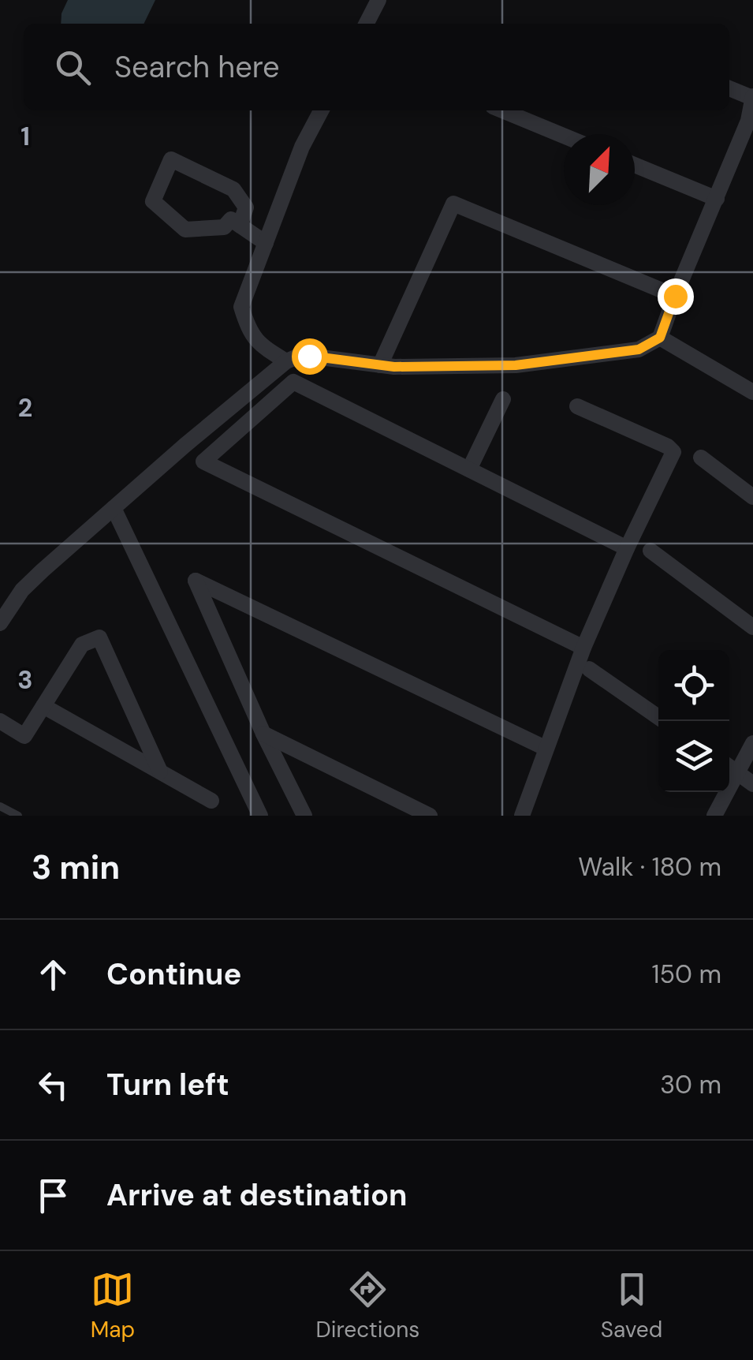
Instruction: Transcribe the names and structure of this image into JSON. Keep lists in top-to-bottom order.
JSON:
{
  "north": "top right",
  "page": {
    "search": "Search here",
    "heading": ["3 min", "Walk · 180 m"],
    "list": [
      ["Continue", "150 m"],
      ["Turn left", "30 m"],
      "Arrive at destination"
    ],
    "nav": ["Map", "Directions", "Saved"]
  },
  "grid": {
    "rows": ["1", "2", "3"]
  }
}
